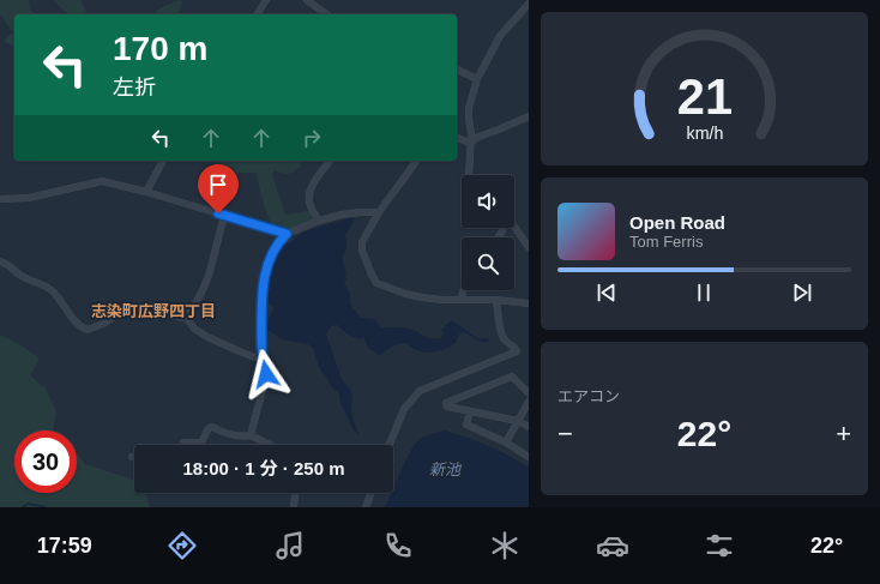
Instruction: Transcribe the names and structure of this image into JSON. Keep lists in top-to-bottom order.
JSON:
{
  "districts": ["志染町広野四丁目"],
  "water": ["新池"],
  "page": {
    "turn": ["170 m", "左折"],
    "song": ["Open Road", "Tom Ferris"],
    "tile": "エアコン",
    "heat": ["−", "22°", "+"],
    "limit": "30",
    "trip": "18:00 · 1 分 · 250 m",
    "tabs": ["17:59", "22°"],
    "gauge": ["21", "km/h"]
  }
}
